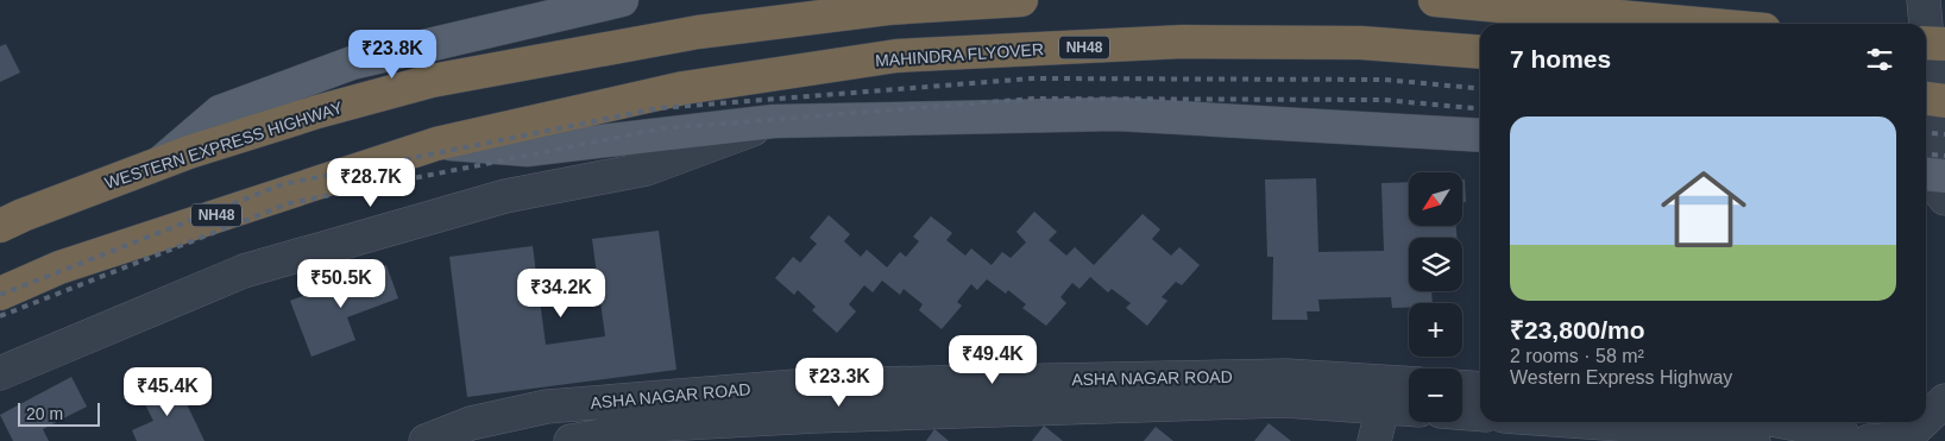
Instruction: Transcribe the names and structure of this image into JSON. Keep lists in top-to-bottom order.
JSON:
{
  "streets": {
    "highway": ["NH48", "MAHINDRA FLYOVER", "WESTERN EXPRESS HIGHWAY"],
    "street": ["ASHA NAGAR ROAD"]
  },
  "crossings": [
    ["NH48", "MAHINDRA FLYOVER"]
  ],
  "scale_bar": "20 m",
  "north": "bottom left",
  "page": {
    "heading": "7 homes",
    "price": [
      "₹23.8K",
      "₹28.7K",
      "₹50.5K",
      "₹34.2K",
      "₹49.4K",
      "₹23.3K",
      "₹45.4K"
    ],
    "list": [
      {
        "name": "₹23,800/mo",
        "note": "2 rooms · 58 m² · Western Express Highway"
      }
    ],
    "map_buttons": ["+", "−"],
    "scale": "20 m"
  }
}
